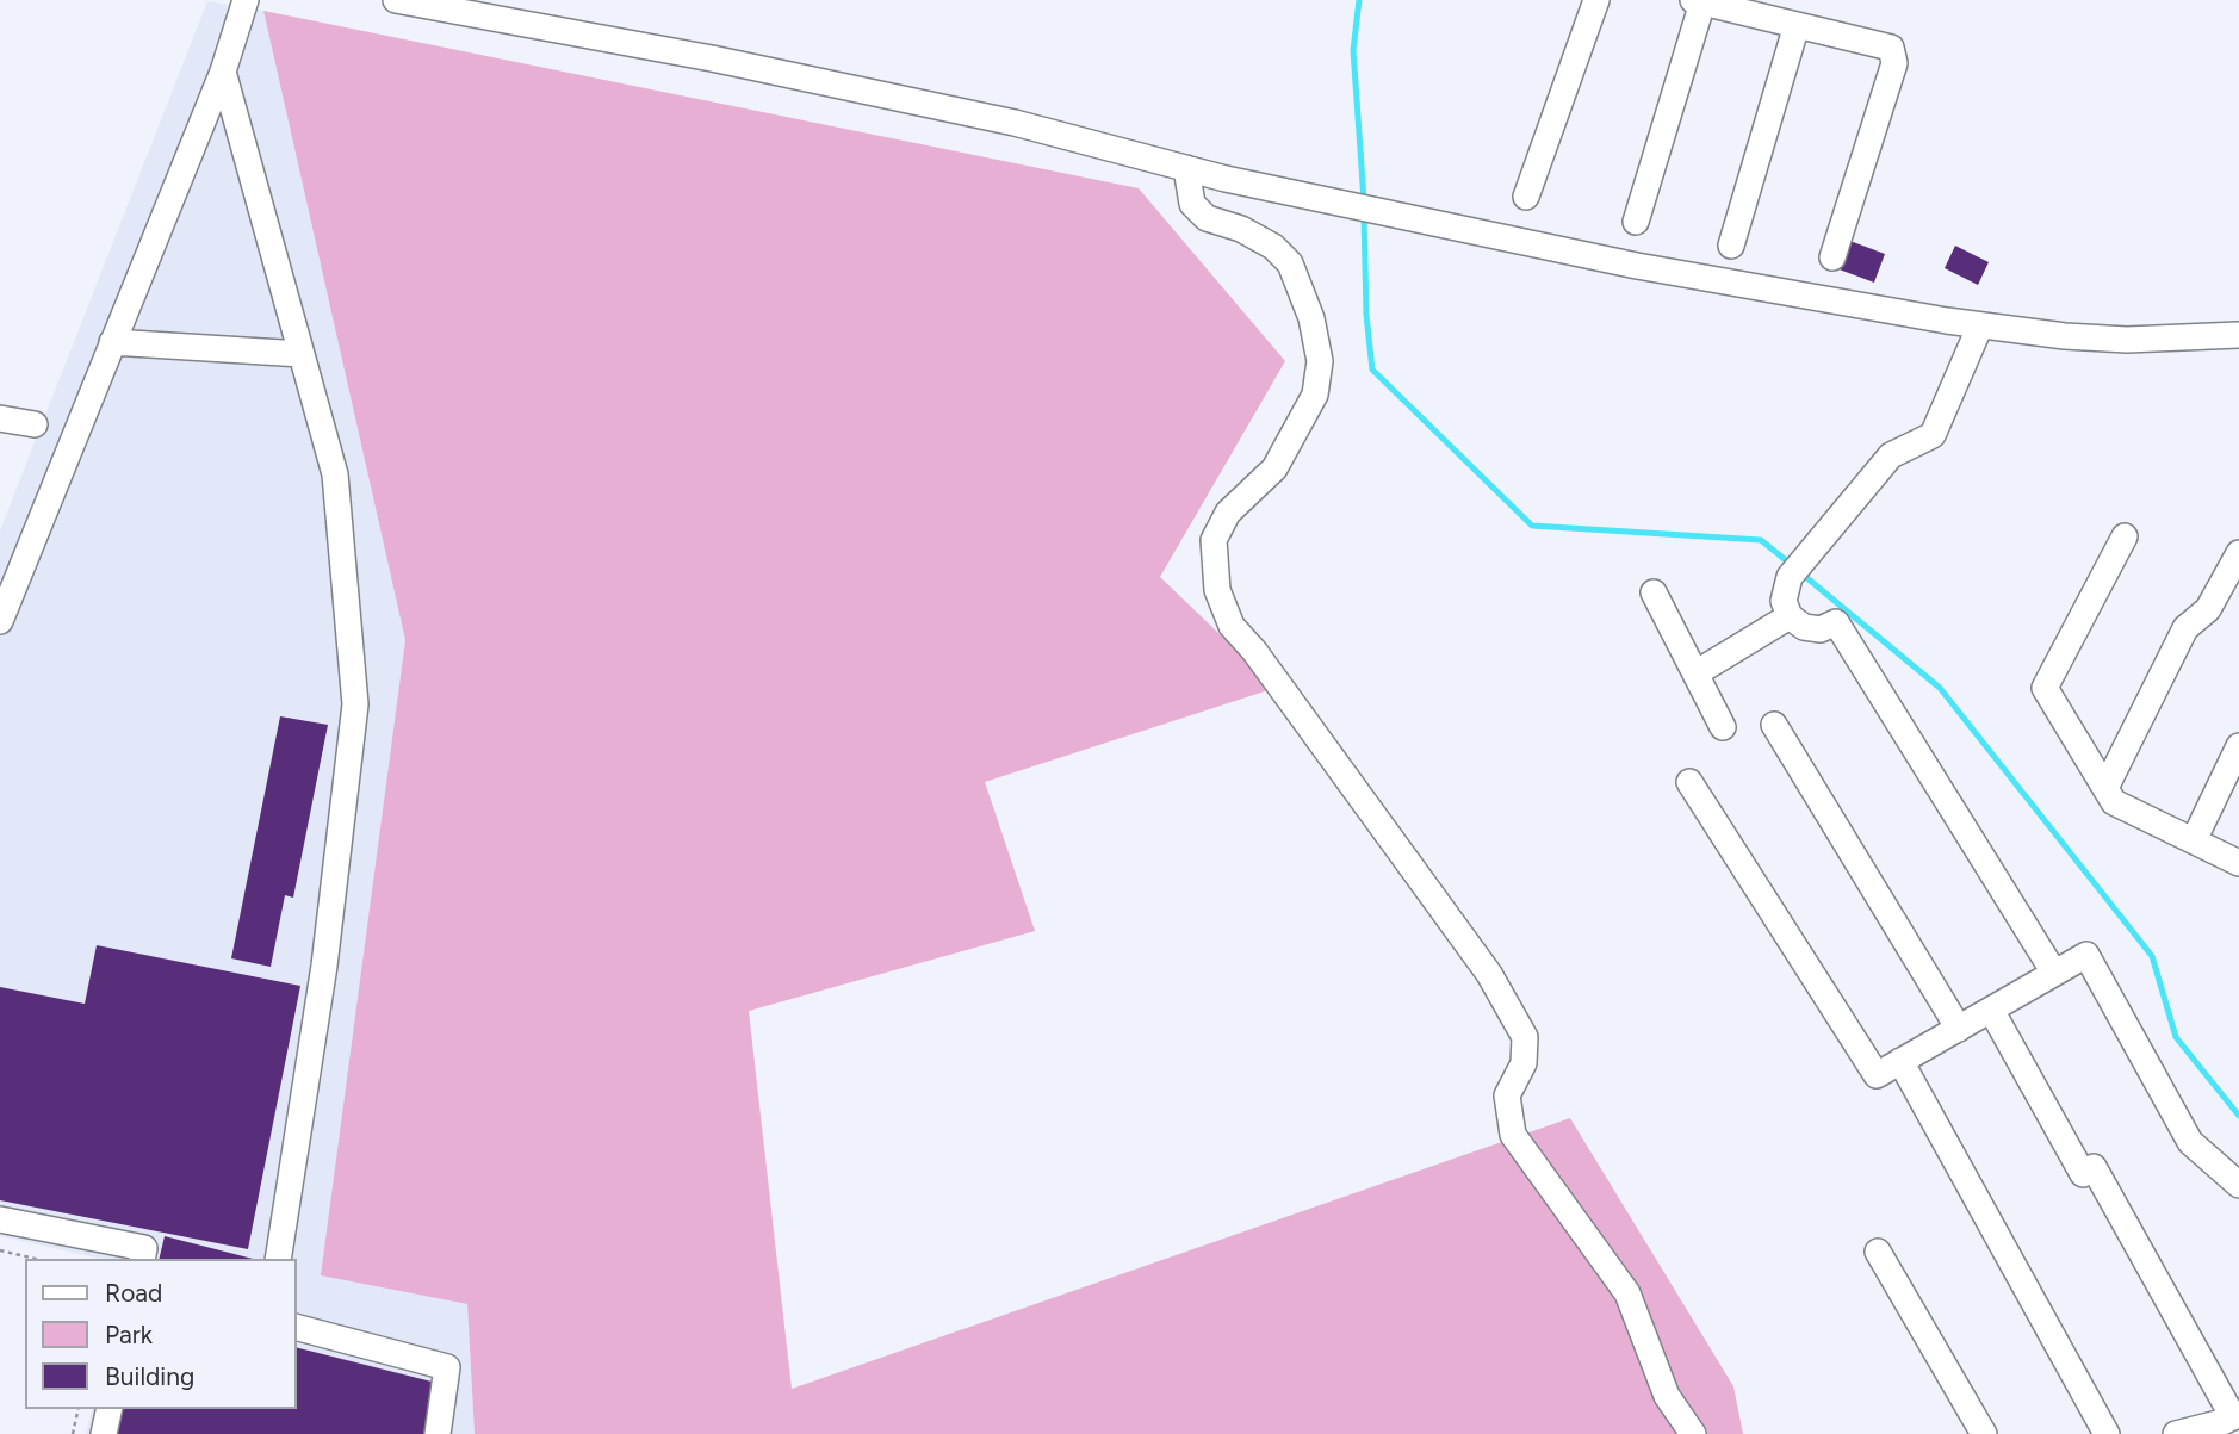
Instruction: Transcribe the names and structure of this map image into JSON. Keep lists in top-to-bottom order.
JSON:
{
  "legend": ["Road", "Park", "Building"]
}
